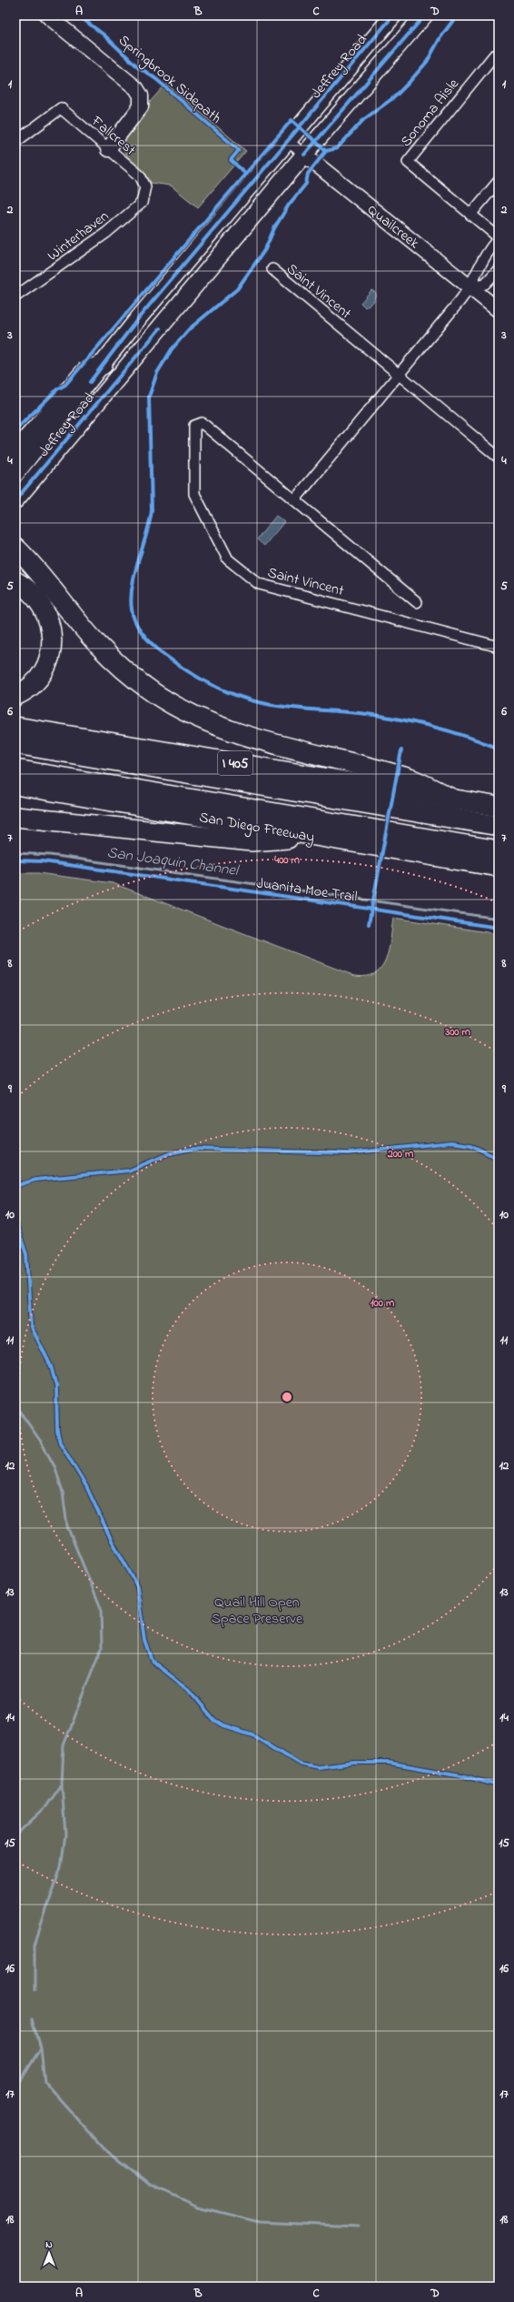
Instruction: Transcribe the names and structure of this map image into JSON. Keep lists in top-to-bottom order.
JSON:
{
  "streets": {
    "highway": ["I 405", "San Diego Freeway"],
    "main road": ["Jeffrey Road"],
    "street": [
      "Sonoma Aisle",
      "Fallcrest",
      "Quailcreek",
      "Winterhaven",
      "Saint Vincent"
    ],
    "cycle path": ["Springbrook Sidepath", "Juanita Moe Trail"]
  },
  "crossings": [
    ["Jeffrey Road", "Quailcreek"],
    ["Sonoma Aisle", "Quailcreek"],
    ["Fallcrest", "Winterhaven"]
  ],
  "water": ["San Joaquin Channel"],
  "parks": ["Quail Hill Open Space Preserve"],
  "north": "top",
  "grid": {
    "columns": [
      "A",
      "B",
      "C",
      "D"
    ],
    "rows": [
      "1",
      "2",
      "3",
      "4",
      "5",
      "6",
      "7",
      "8",
      "9",
      "10",
      "11",
      "12",
      "13",
      "14",
      "15",
      "16",
      "17",
      "18"
    ]
  },
  "rings": [
    "400 m",
    "300 m",
    "200 m",
    "100 m"
  ]
}
